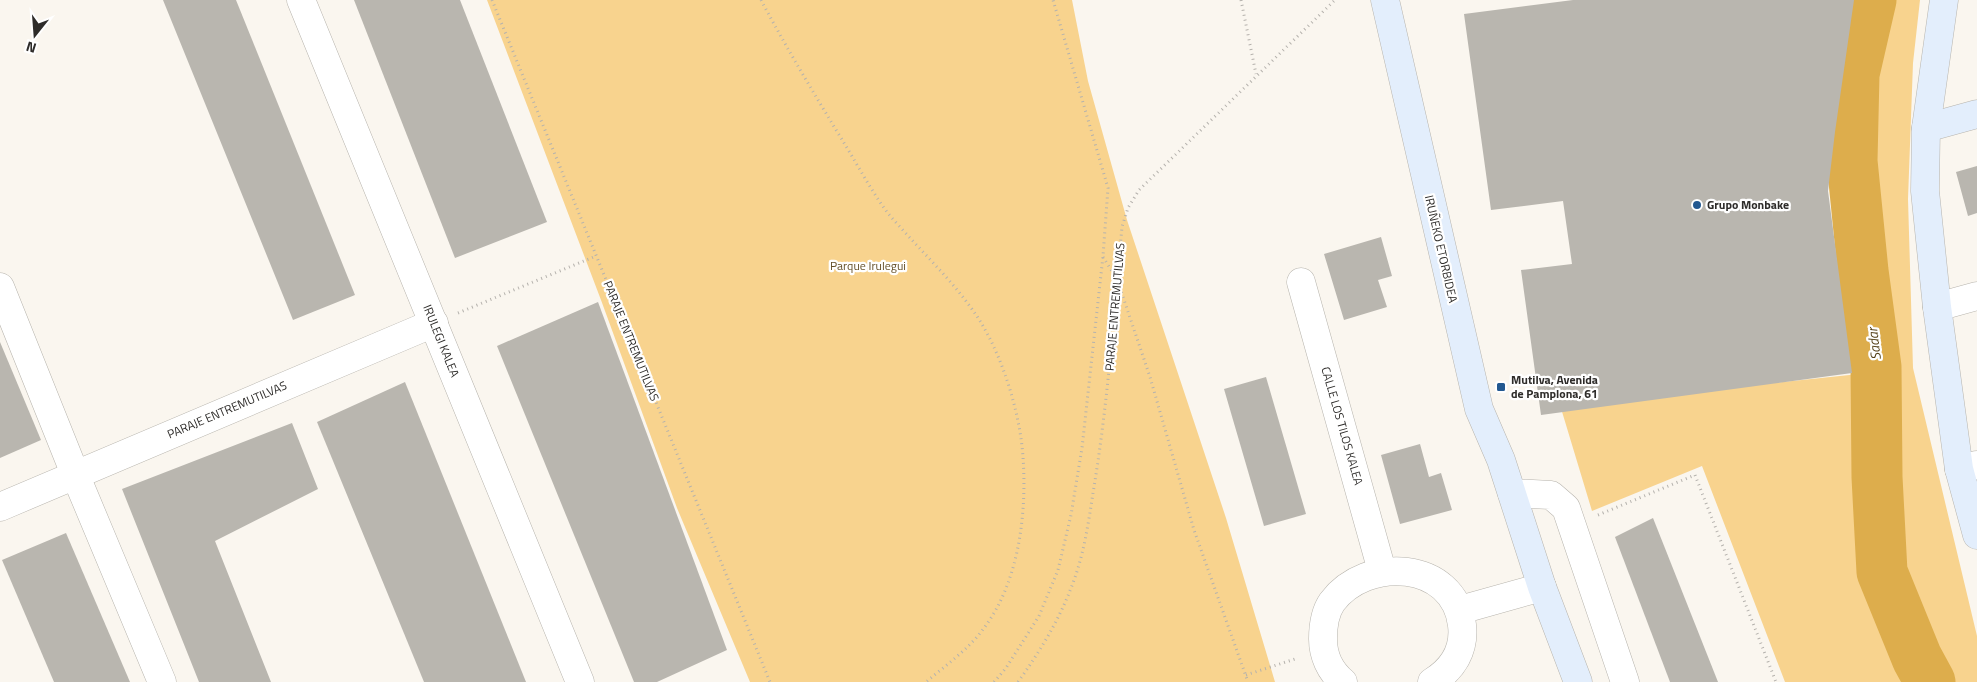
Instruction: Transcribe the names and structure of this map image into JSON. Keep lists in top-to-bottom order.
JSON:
{
  "streets": {
    "street": [
      "IRUÑEKO ETORBIDEA",
      "PARAJE ENTREMUTILVAS",
      "IRULEGI KALEA",
      "CALLE LOS TILOS KALEA"
    ]
  },
  "crossings": [
    ["PARAJE ENTREMUTILVAS", "IRULEGI KALEA"]
  ],
  "water": ["Sadar"],
  "parks": ["Parque Irulegui"],
  "places": {
    "other": ["Grupo Monbake"],
    "transit": ["Mutilva, Avenida de Pamplona, 61"]
  },
  "north": "bottom"
}
